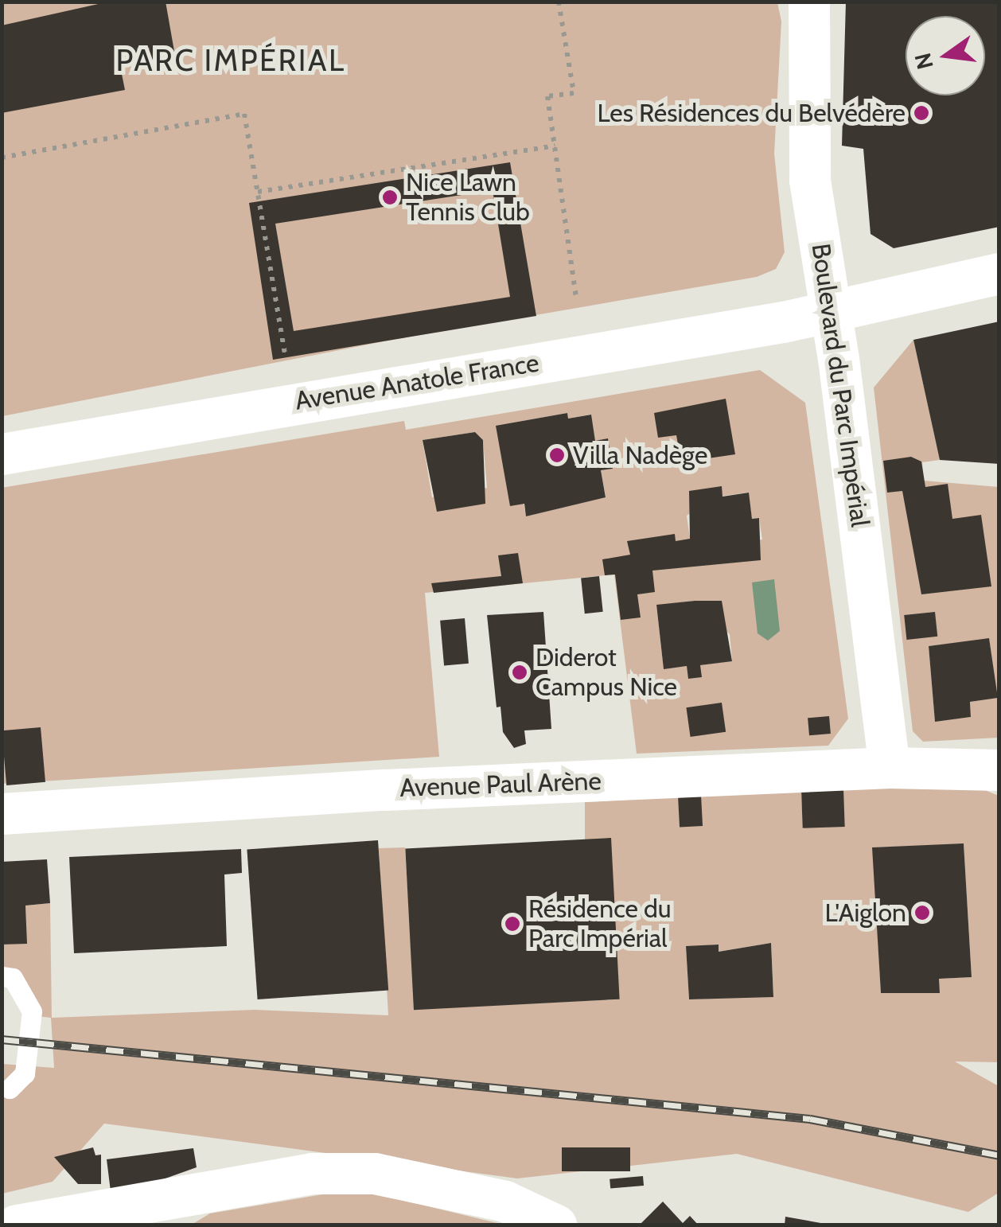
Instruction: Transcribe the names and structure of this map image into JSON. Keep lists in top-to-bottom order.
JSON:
{
  "streets": {
    "street": ["Avenue Anatole France", "Boulevard du Parc Impérial", "Avenue Paul Arène"]
  },
  "crossings": [
    ["Avenue Anatole France", "Boulevard du Parc Impérial"],
    ["Boulevard du Parc Impérial", "Avenue Paul Arène"]
  ],
  "districts": ["PARC IMPÉRIAL"],
  "places": [
    "Les Résidences du Belvédère",
    "Nice Lawn Tennis Club",
    "Villa Nadège",
    "Diderot Campus Nice",
    "L'Aiglon",
    "Résidence du Parc Impérial"
  ],
  "north": "left"
}
